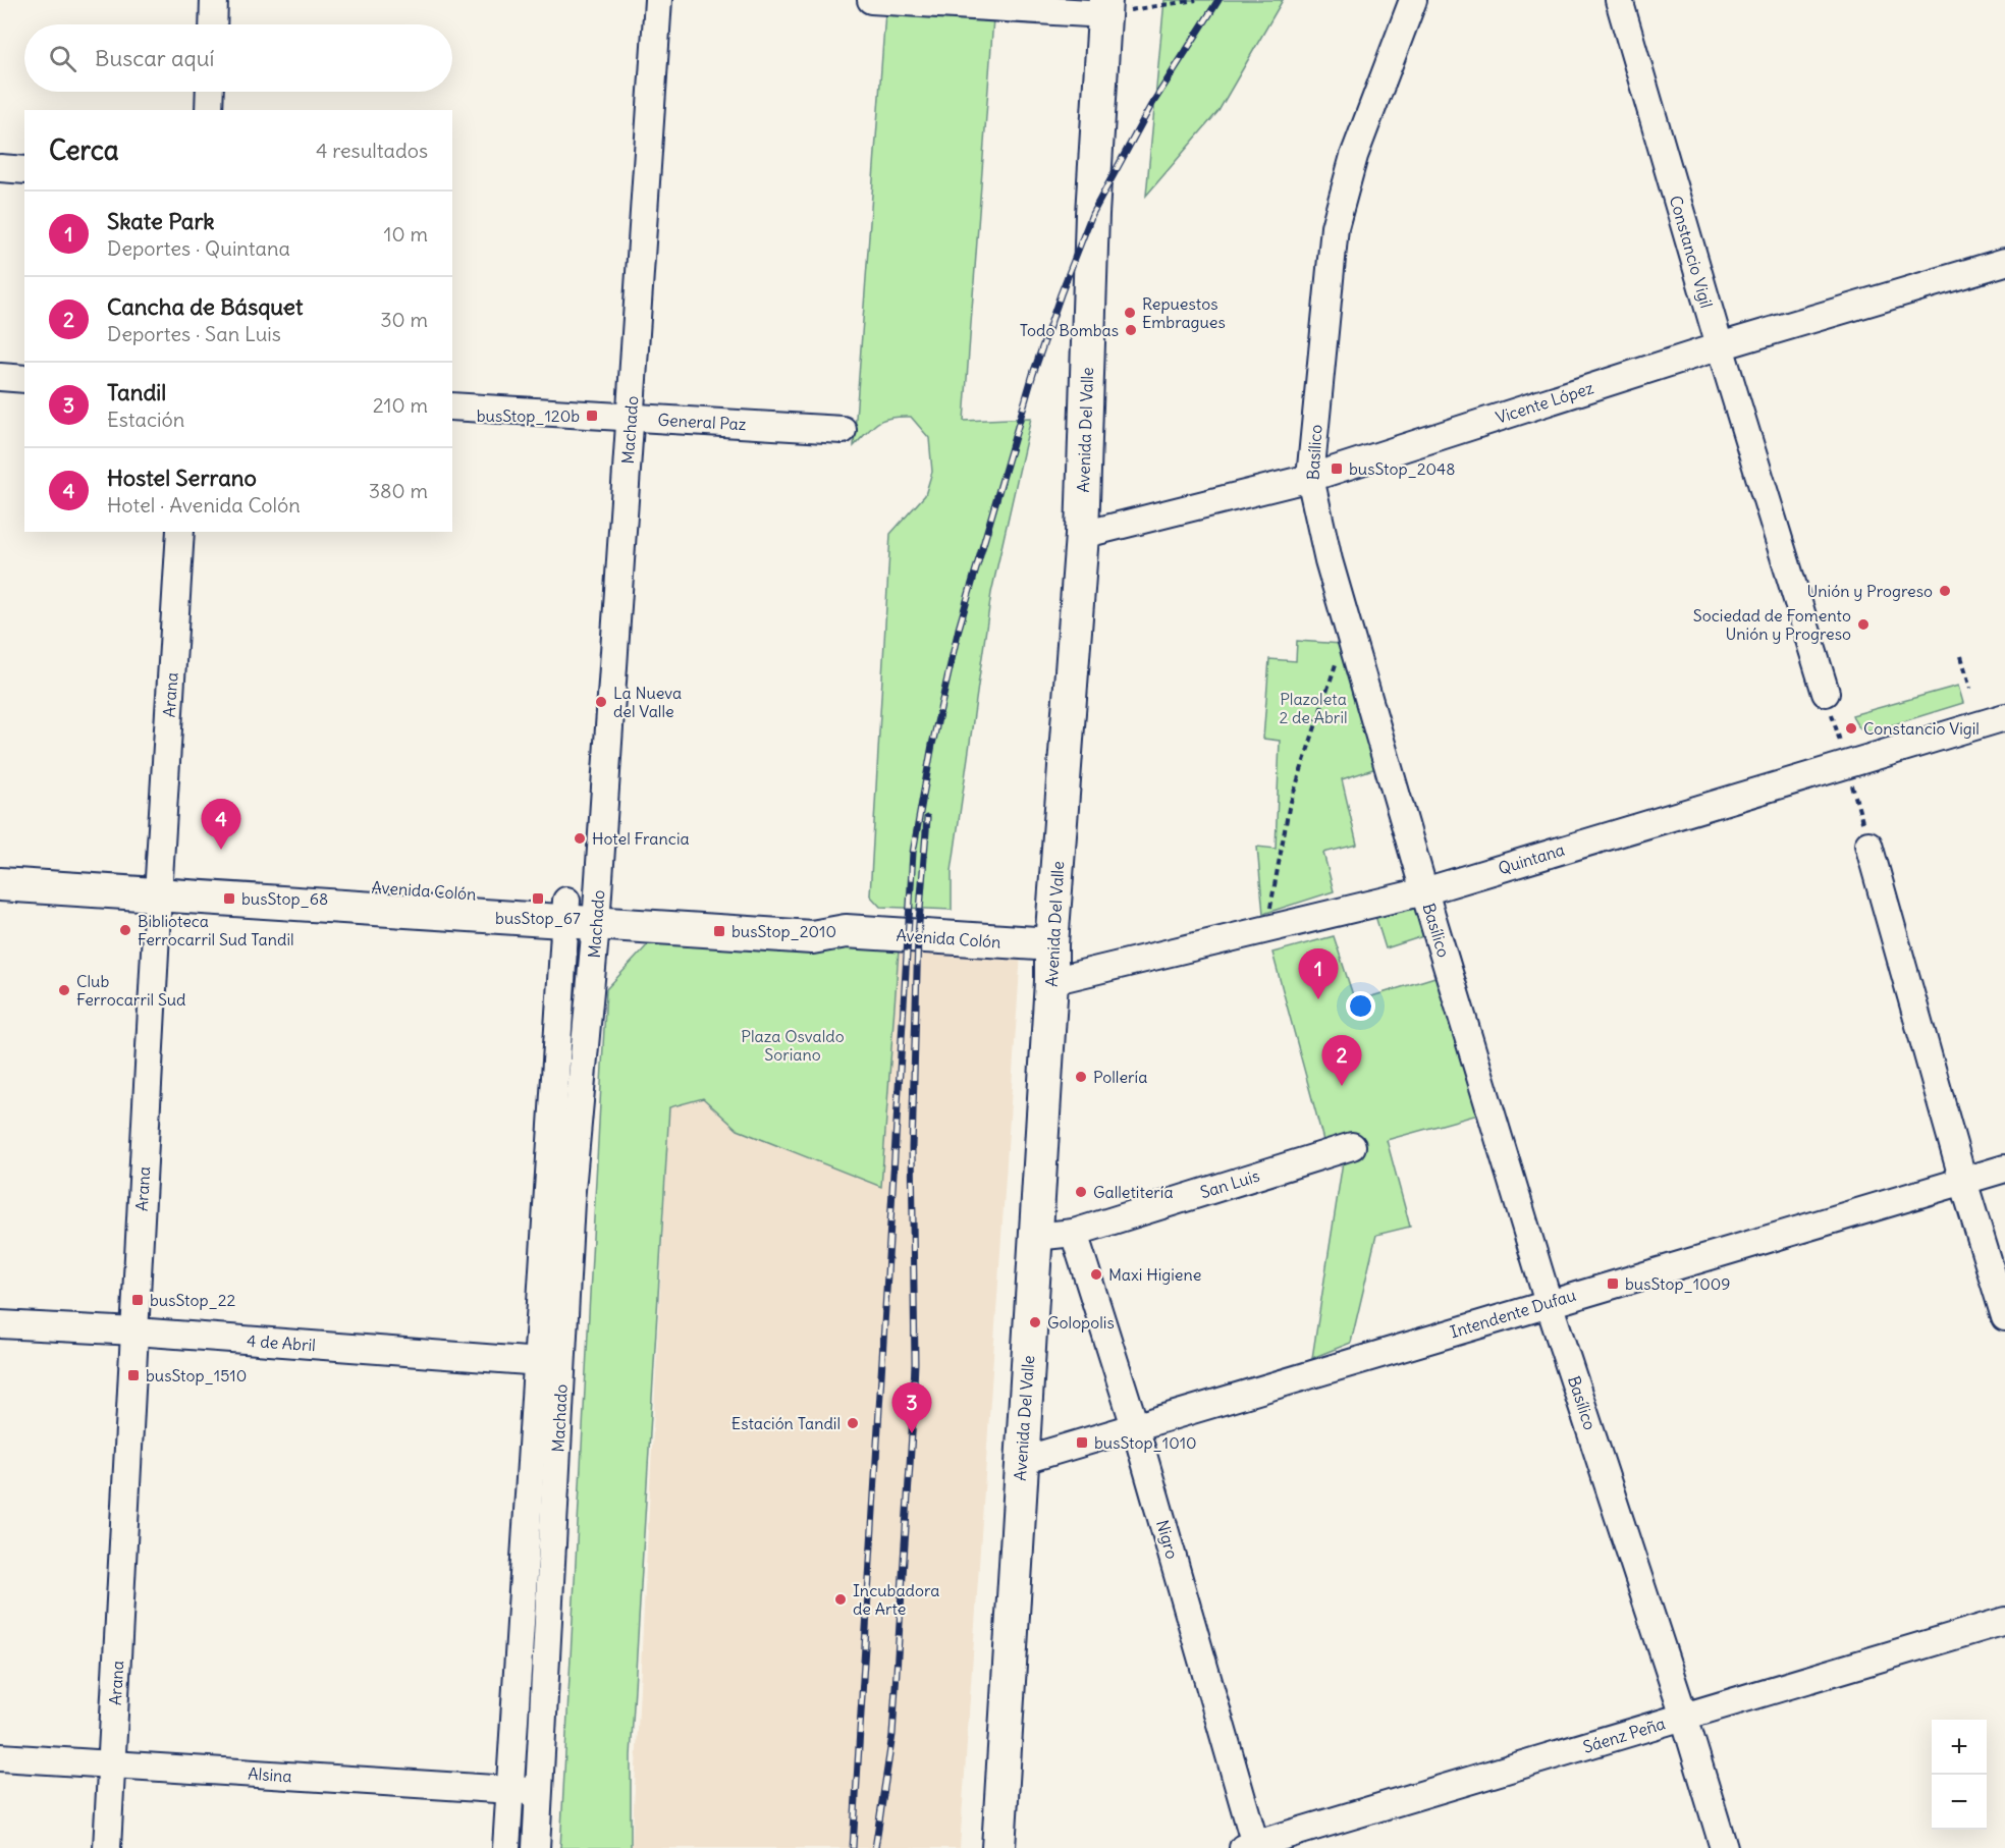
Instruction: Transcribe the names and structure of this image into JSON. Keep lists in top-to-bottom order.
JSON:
{
  "streets": {
    "main road": ["Avenida Del Valle", "Avenida Colón"],
    "street": [
      "Constancio Vigil",
      "Vicente López",
      "General Paz",
      "Machado",
      "Basílico",
      "Arana",
      "Quintana",
      "San Luis",
      "Intendente Dufau",
      "4 de Abril",
      "Nigro",
      "Sáenz Peña",
      "Alsina"
    ]
  },
  "crossings": [
    ["Constancio Vigil", "Vicente López"],
    ["Vicente López", "Avenida Del Valle"],
    ["Vicente López", "Basílico"],
    ["General Paz", "Machado"],
    ["Machado", "Avenida Colón"],
    ["Machado", "4 de Abril"],
    ["Machado", "Alsina"],
    ["Avenida Del Valle", "Quintana"],
    ["Avenida Del Valle", "Avenida Colón"],
    ["Avenida Del Valle", "San Luis"],
    ["Avenida Del Valle", "Intendente Dufau"],
    ["Basílico", "Quintana"],
    ["Basílico", "Intendente Dufau"],
    ["Basílico", "Sáenz Peña"],
    ["Arana", "Avenida Colón"],
    ["Arana", "4 de Abril"],
    ["Arana", "Alsina"],
    ["San Luis", "Nigro"],
    ["Intendente Dufau", "Nigro"],
    ["Nigro", "Sáenz Peña"]
  ],
  "parks": ["Plazoleta 2 de Abril", "Plaza Osvaldo Soriano"],
  "places": {
    "other": [
      "Repuestos Embragues",
      "Todo Bombas",
      "Unión y Progreso",
      "Sociedad de Fomento Unión y Progreso",
      "La Nueva del Valle",
      "Constancio Vigil",
      "Hotel Francia",
      "Biblioteca Ferrocarril Sud Tandil",
      "Club Ferrocarril Sud",
      "Pollería",
      "Galletitería",
      "Maxi Higiene",
      "Golopolis",
      "Estación Tandil",
      "Incubadora de Arte"
    ],
    "transit": [
      "busStop_120b",
      "busStop_2048",
      "busStop_68",
      "busStop_67",
      "busStop_2010",
      "busStop_1009",
      "busStop_22",
      "busStop_1510",
      "busStop_1010"
    ]
  },
  "page": {
    "search": "Buscar aquí",
    "heading": ["Cerca", "4 resultados"],
    "list": [
      {
        "mark": "1",
        "name": "Skate Park",
        "note": "Deportes · Quintana",
        "value": "10 m"
      },
      {
        "mark": "2",
        "name": "Cancha de Básquet",
        "note": "Deportes · San Luis",
        "value": "30 m"
      },
      {
        "mark": "3",
        "name": "Tandil",
        "note": "Estación",
        "value": "210 m"
      },
      {
        "mark": "4",
        "name": "Hostel Serrano",
        "note": "Hotel · Avenida Colón",
        "value": "380 m"
      }
    ],
    "pins": [
      "4",
      "1",
      "2",
      "3"
    ],
    "map_buttons": ["+", "−"]
  }
}
